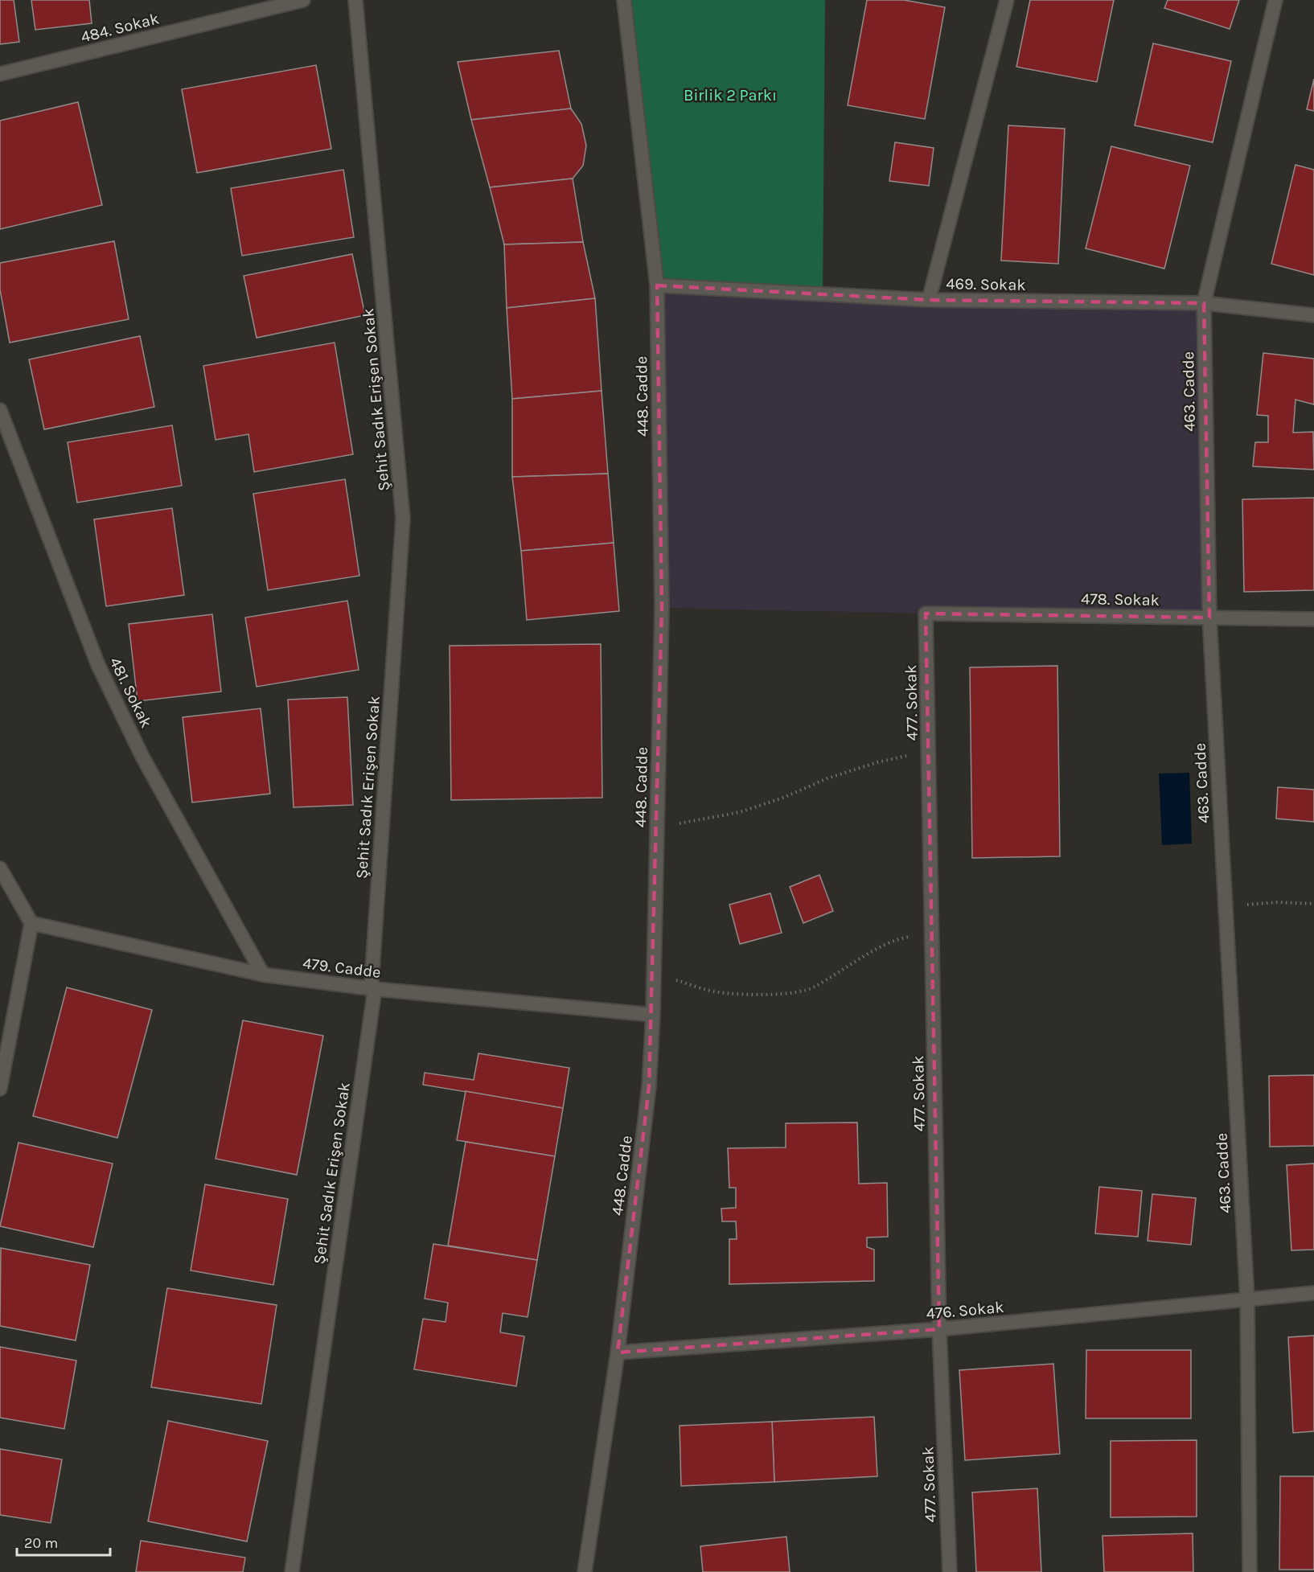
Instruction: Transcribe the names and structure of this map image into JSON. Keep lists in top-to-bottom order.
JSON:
{
  "streets": {
    "street": [
      "484. Sokak",
      "469. Sokak",
      "463. Cadde",
      "448. Cadde",
      "Şehit Sadık Erişen Sokak",
      "478. Sokak",
      "481. Sokak",
      "477. Sokak",
      "479. Cadde",
      "476. Sokak"
    ]
  },
  "crossings": [
    ["469. Sokak", "463. Cadde"],
    ["469. Sokak", "448. Cadde"],
    ["463. Cadde", "478. Sokak"],
    ["463. Cadde", "476. Sokak"],
    ["448. Cadde", "479. Cadde"],
    ["448. Cadde", "476. Sokak"],
    ["Şehit Sadık Erişen Sokak", "479. Cadde"],
    ["478. Sokak", "477. Sokak"],
    ["481. Sokak", "479. Cadde"],
    ["477. Sokak", "476. Sokak"]
  ],
  "parks": ["Birlik 2 Parkı"],
  "scale_bar": "20 m"
}
